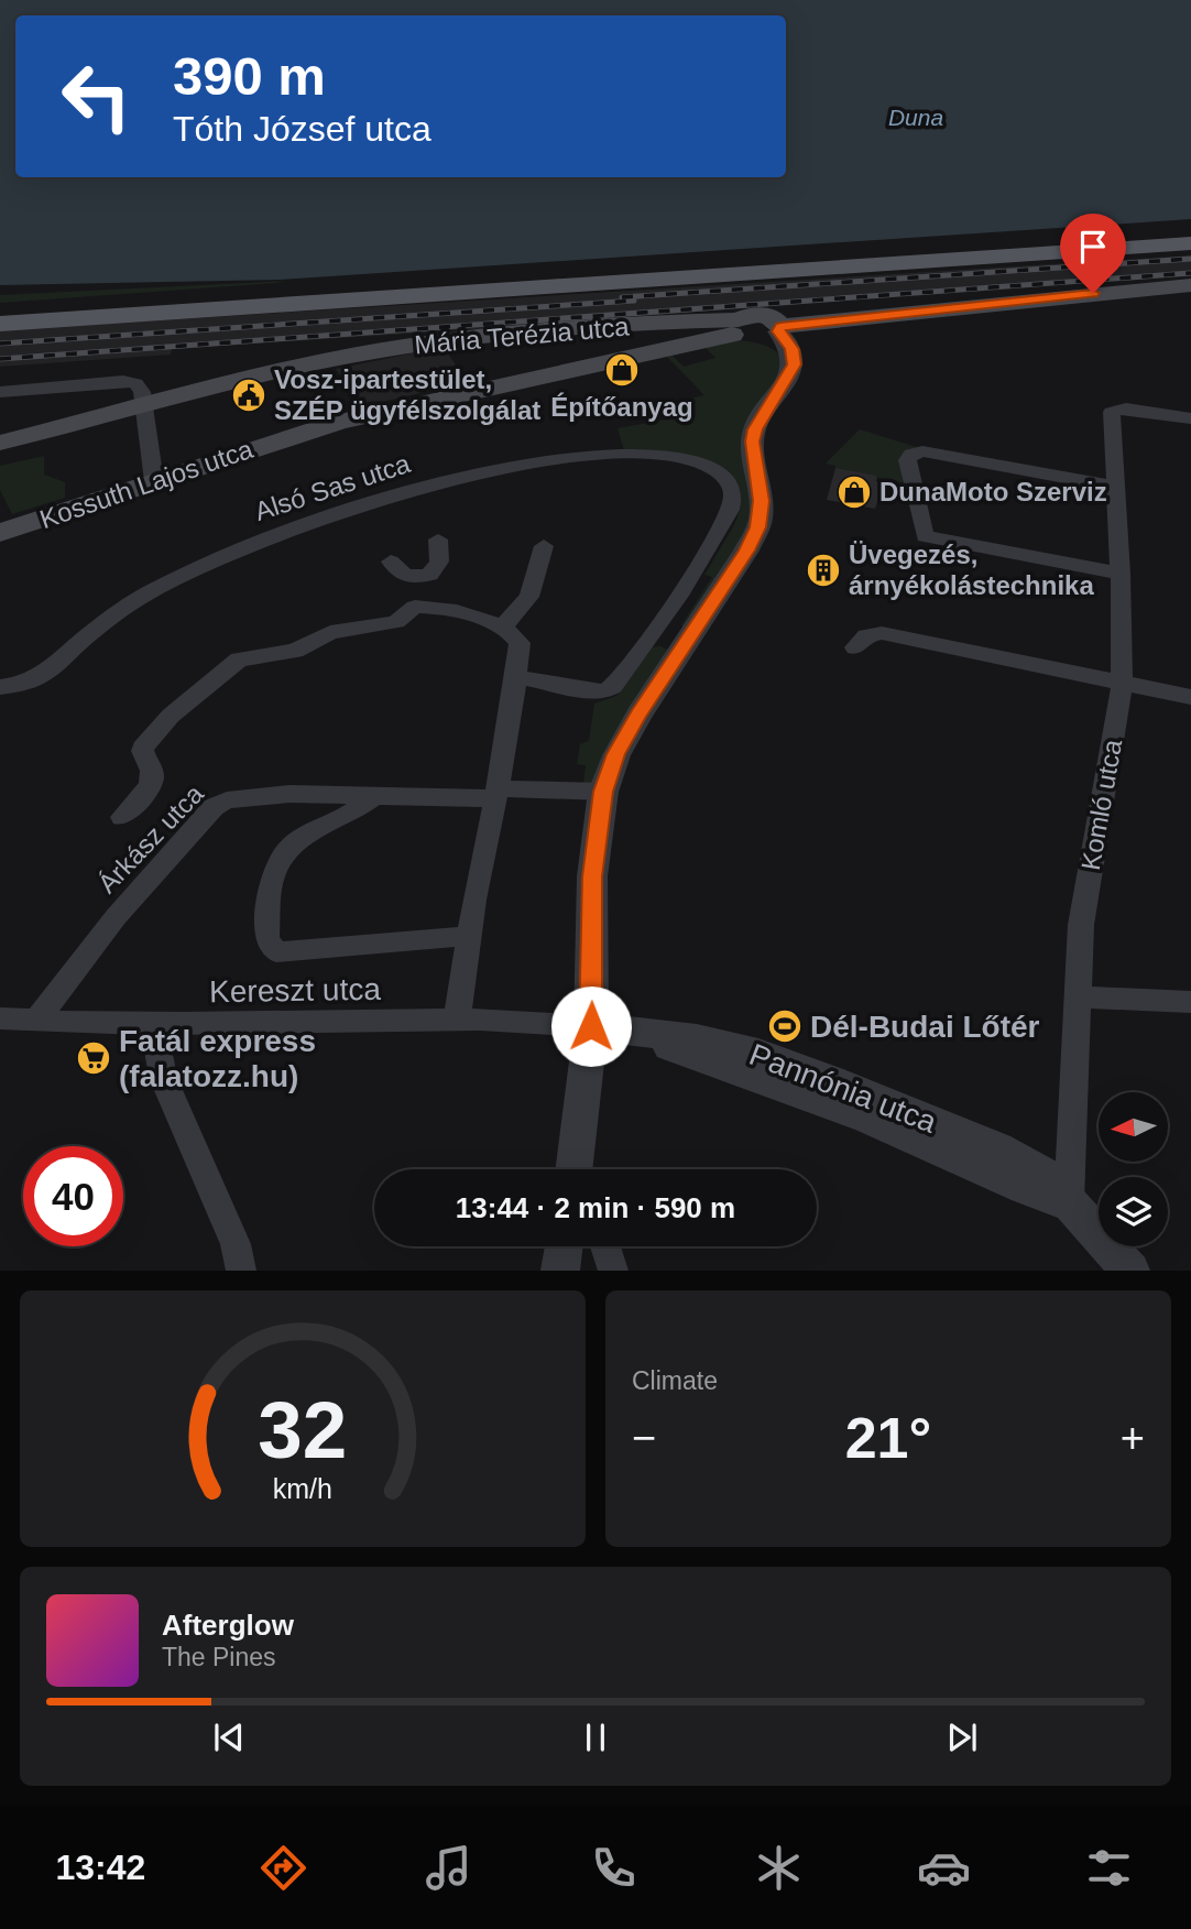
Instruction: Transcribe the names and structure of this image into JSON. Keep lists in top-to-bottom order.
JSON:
{
  "streets": {
    "main road": ["Mária Terézia utca", "Kossuth Lajos utca"],
    "street": [
      "Alsó Sas utca",
      "Komló utca",
      "Árkász utca",
      "Kereszt utca",
      "Pannónia utca"
    ]
  },
  "crossings": [
    ["Mária Terézia utca", "Kossuth Lajos utca"],
    ["Komló utca", "Pannónia utca"],
    ["Árkász utca", "Kereszt utca"],
    ["Kereszt utca", "Pannónia utca"]
  ],
  "water": ["Duna"],
  "places": {
    "shop": ["Építőanyag", "DunaMoto Szerviz"],
    "public building": ["Vosz-ipartestület, SZÉP ügyfélszolgálat"],
    "building": ["Üvegezés, árnyékolástechnika"],
    "sports": ["Dél-Budai Lőtér"],
    "supermarket": ["Fatál express (falatozz.hu)"]
  },
  "north": "left",
  "page": {
    "turn": ["390 m", "Tóth József utca"],
    "limit": "40",
    "trip": "13:44 · 2 min · 590 m",
    "tile": "Climate",
    "heat": ["−", "21°", "+"],
    "song": ["Afterglow", "The Pines"],
    "tabs": "13:42",
    "gauge": ["32", "km/h"]
  }
}
